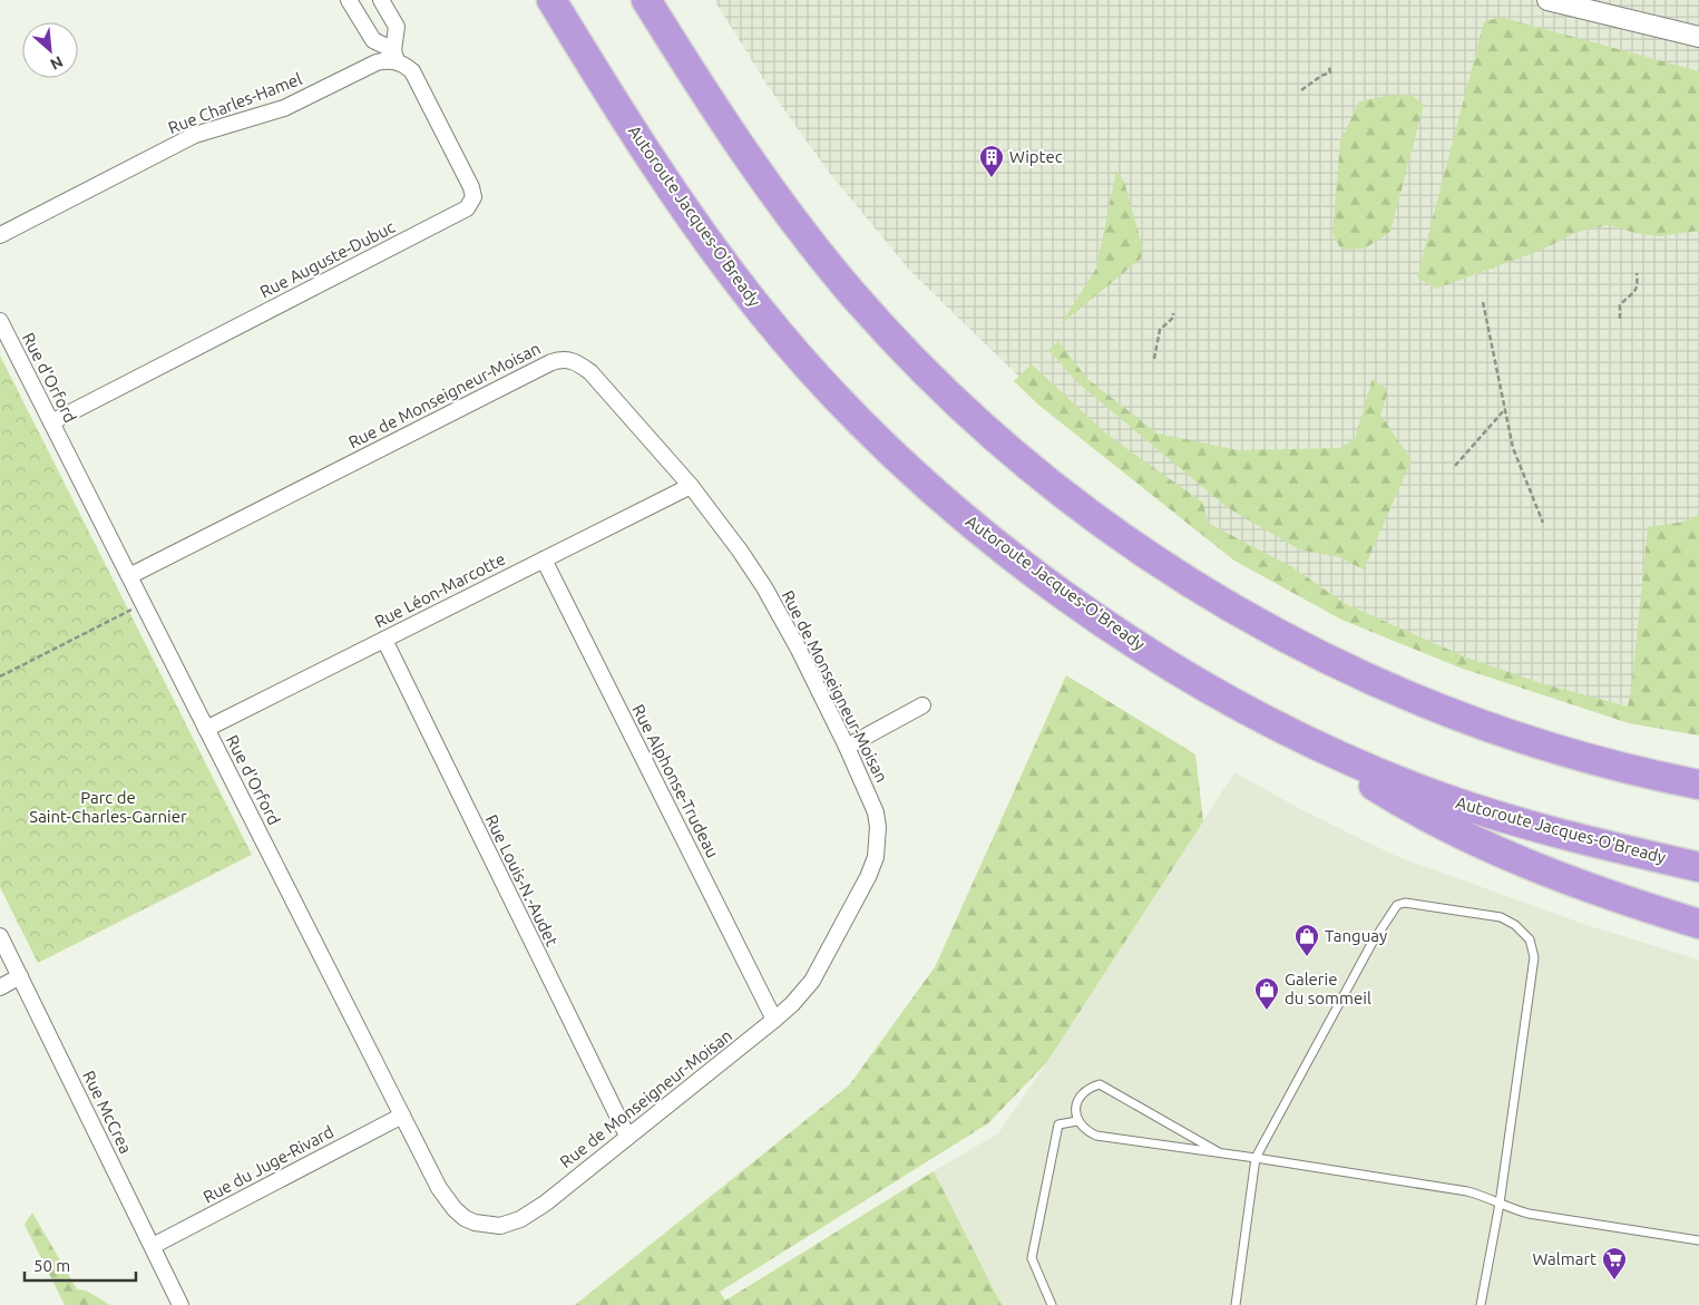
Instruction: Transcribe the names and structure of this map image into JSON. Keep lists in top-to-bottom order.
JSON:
{
  "streets": {
    "highway": ["Autoroute Jacques-O'Bready"],
    "street": [
      "Rue Charles-Hamel",
      "Rue Auguste-Dubuc",
      "Rue d'Orford",
      "Rue de Monseigneur-Moisan",
      "Rue Léon-Marcotte",
      "Rue Alphonse-Trudeau",
      "Rue Louis-N.-Audet",
      "Rue McCrea",
      "Rue du Juge-Rivard"
    ]
  },
  "crossings": [
    ["Rue Charles-Hamel", "Rue Auguste-Dubuc"],
    ["Rue Auguste-Dubuc", "Rue d'Orford"],
    ["Rue d'Orford", "Rue de Monseigneur-Moisan"],
    ["Rue d'Orford", "Rue Léon-Marcotte"],
    ["Rue d'Orford", "Rue du Juge-Rivard"],
    ["Rue de Monseigneur-Moisan", "Rue Léon-Marcotte"],
    ["Rue de Monseigneur-Moisan", "Rue Alphonse-Trudeau"],
    ["Rue de Monseigneur-Moisan", "Rue Louis-N.-Audet"],
    ["Rue Léon-Marcotte", "Rue Alphonse-Trudeau"],
    ["Rue Léon-Marcotte", "Rue Louis-N.-Audet"],
    ["Rue McCrea", "Rue du Juge-Rivard"]
  ],
  "parks": ["Parc de Saint-Charles-Garnier"],
  "places": {
    "building": ["Wiptec"],
    "shop": ["Tanguay", "Galerie du sommeil"],
    "supermarket": ["Walmart"]
  },
  "scale_bar": "50 m",
  "north": "bottom right"
}
